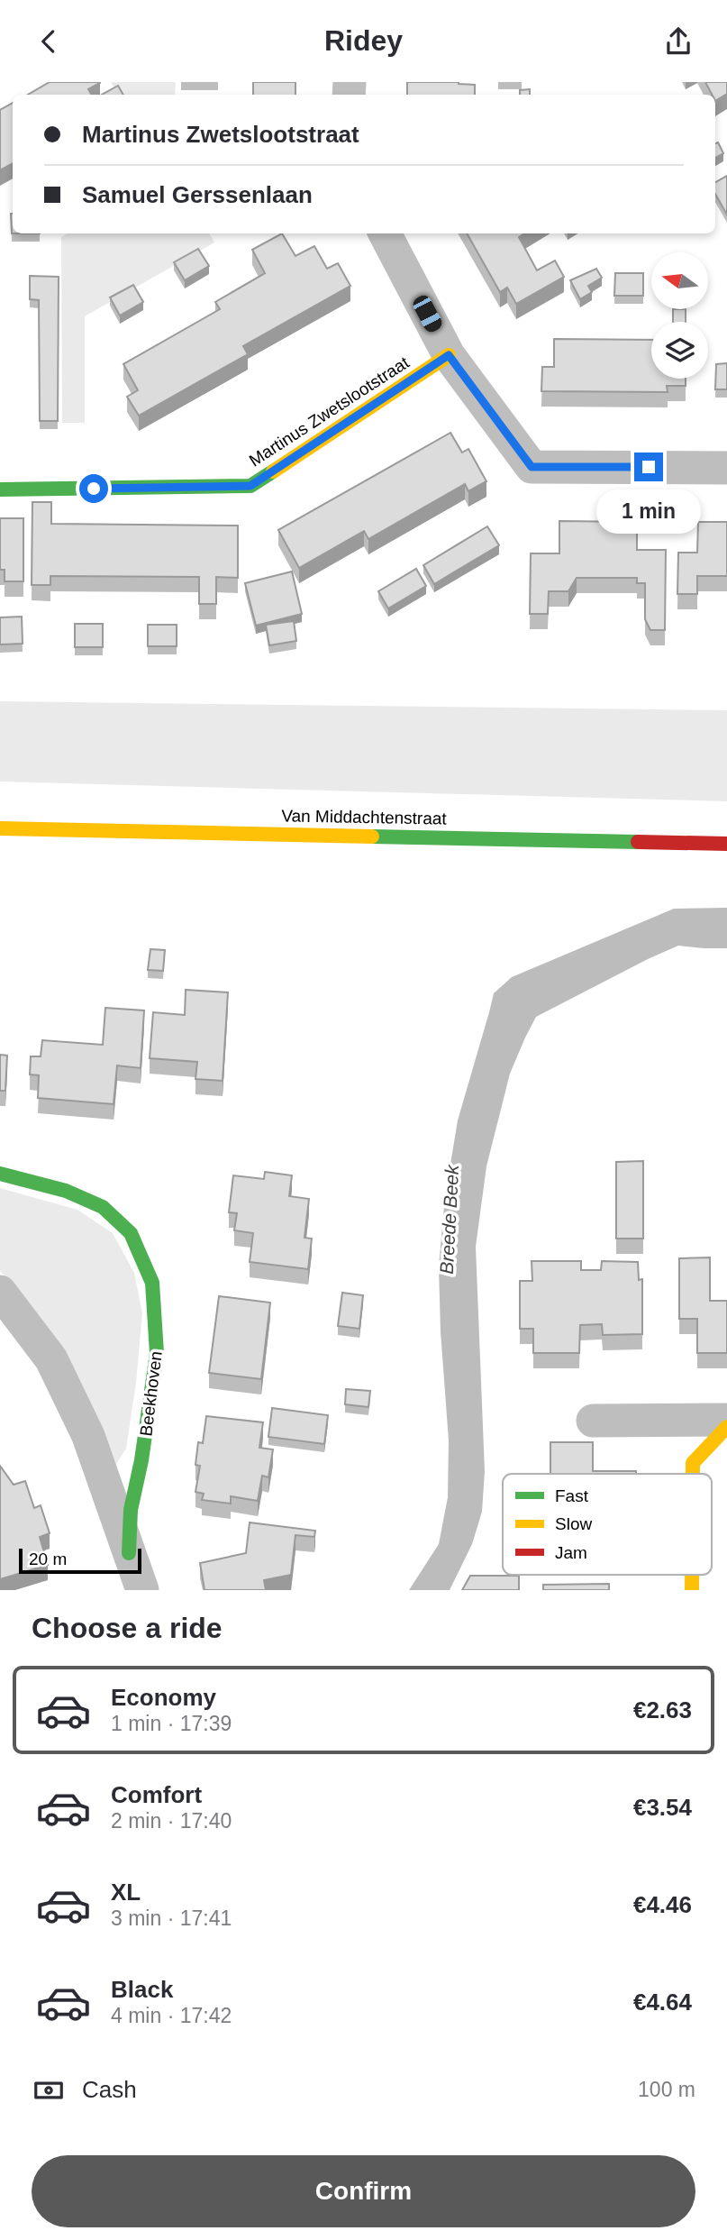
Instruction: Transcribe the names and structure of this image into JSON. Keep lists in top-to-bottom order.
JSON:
{
  "streets": {
    "street": ["Martinus Zwetslootstraat", "Van Middachtenstraat", "Beekhoven"]
  },
  "water": ["Breede Beek"],
  "legend": ["Fast", "Slow", "Jam"],
  "scale_bar": "20 m",
  "north": "left",
  "page": {
    "header": "Ridey",
    "banner": ["Martinus Zwetslootstraat", "Samuel Gerssenlaan"],
    "bubble": "1 min",
    "scale": "20 m",
    "heading": "Choose a ride",
    "list": [
      {
        "name": "Economy",
        "note": "1 min · 17:39",
        "value": "€2.63"
      },
      {
        "name": "Comfort",
        "note": "2 min · 17:40",
        "value": "€3.54"
      },
      {
        "name": "XL",
        "note": "3 min · 17:41",
        "value": "€4.46"
      },
      {
        "name": "Black",
        "note": "4 min · 17:42",
        "value": "€4.64"
      }
    ],
    "pay": ["Cash", "100 m"],
    "buttons": "Confirm"
  }
}
